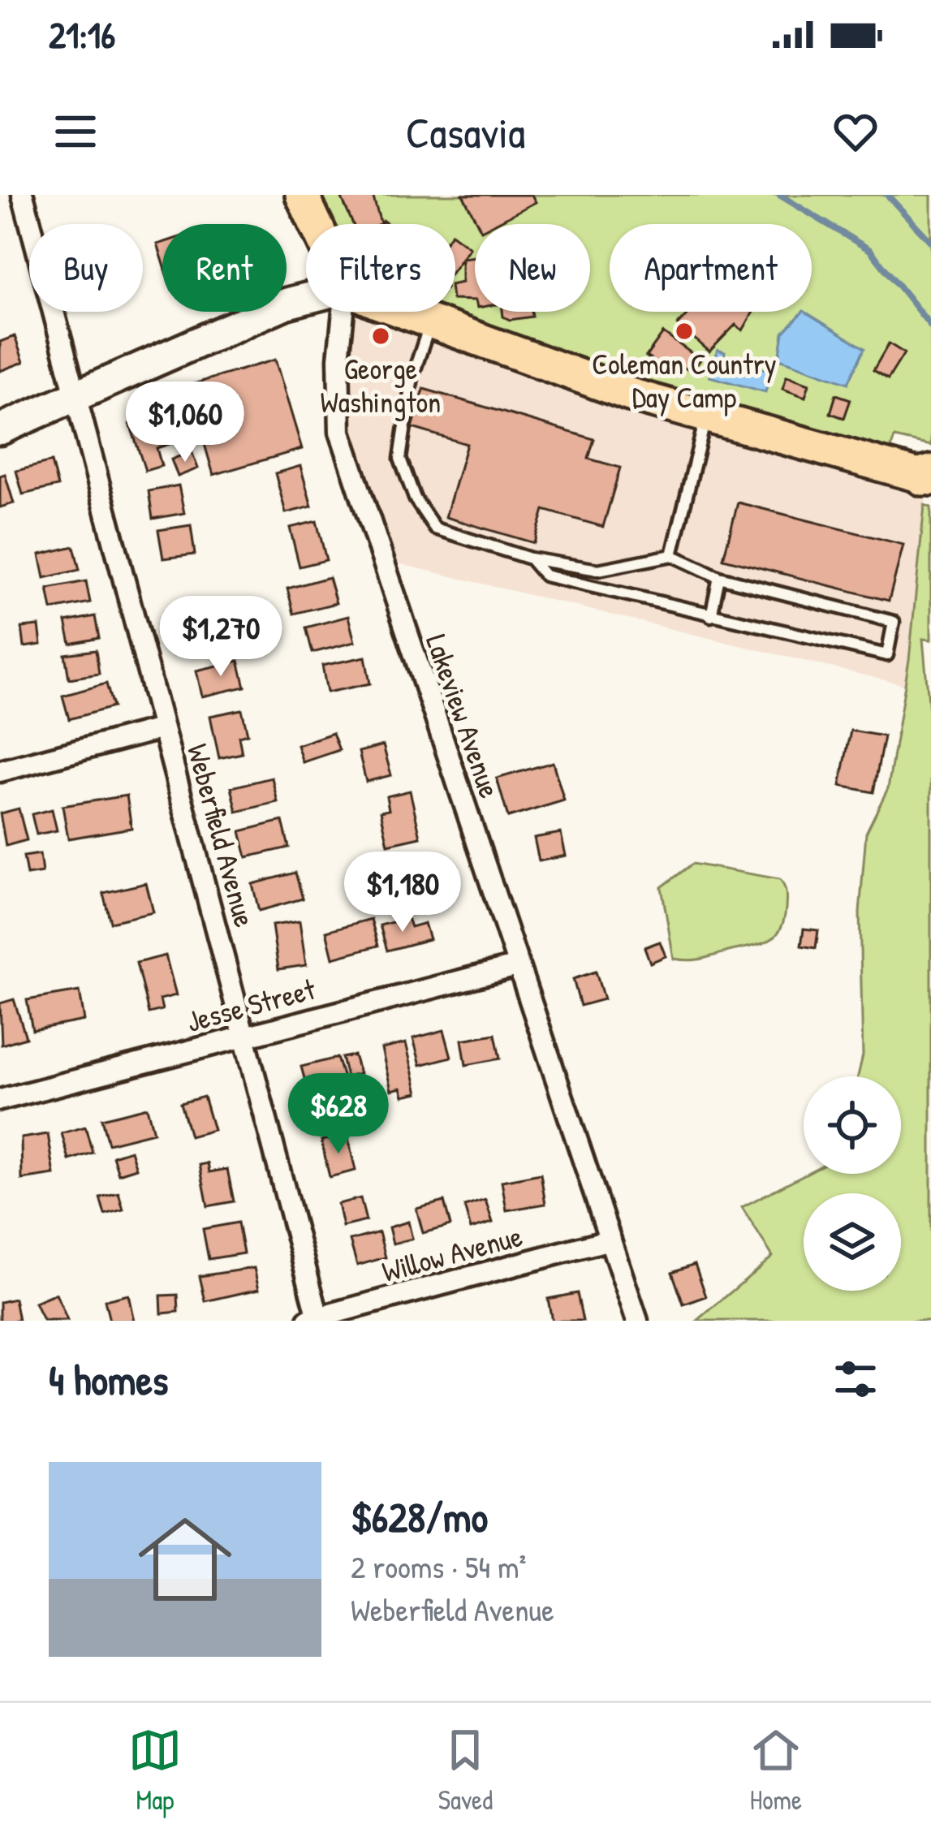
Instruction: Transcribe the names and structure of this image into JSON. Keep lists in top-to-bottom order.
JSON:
{
  "streets": {
    "street": [
      "Lakeview Avenue",
      "Weberfield Avenue",
      "Jesse Street",
      "Willow Avenue"
    ]
  },
  "crossings": [
    ["Lakeview Avenue", "Jesse Street"],
    ["Lakeview Avenue", "Willow Avenue"],
    ["Weberfield Avenue", "Jesse Street"],
    ["Weberfield Avenue", "Willow Avenue"]
  ],
  "places": ["Coleman Country Day Camp", "George Washington"],
  "page": {
    "status": "21:16",
    "header": "Casavia",
    "chip": [
      "Buy",
      "Rent",
      "Filters",
      "New",
      "Apartment"
    ],
    "price": [
      "$1,060",
      "$1,270",
      "$1,180",
      "$628"
    ],
    "heading": "4 homes",
    "list": [
      {
        "name": "$628/mo",
        "note": "2 rooms · 54 m² · Weberfield Avenue"
      }
    ],
    "tabs": ["Map", "Saved", "Home"]
  }
}
